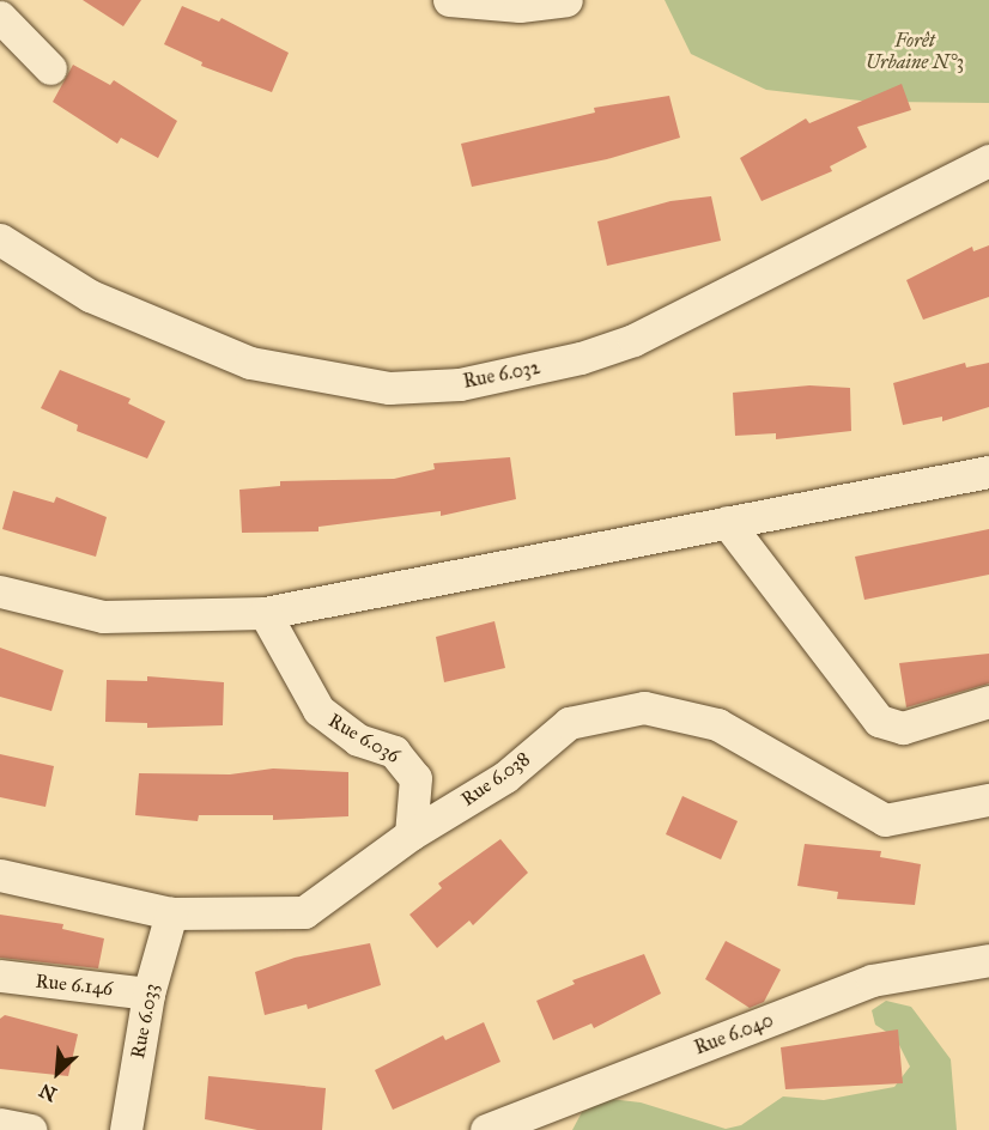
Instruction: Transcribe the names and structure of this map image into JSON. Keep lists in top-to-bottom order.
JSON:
{
  "streets": {
    "street": [
      "Rue 6.032",
      "Rue 6.036",
      "Rue 6.038",
      "Rue 6.146",
      "Rue 6.033",
      "Rue 6.040"
    ]
  },
  "crossings": [
    ["Rue 6.036", "Rue 6.038"],
    ["Rue 6.038", "Rue 6.033"],
    ["Rue 6.146", "Rue 6.033"]
  ],
  "parks": ["Forêt Urbaine N°3"],
  "north": "bottom left"
}
